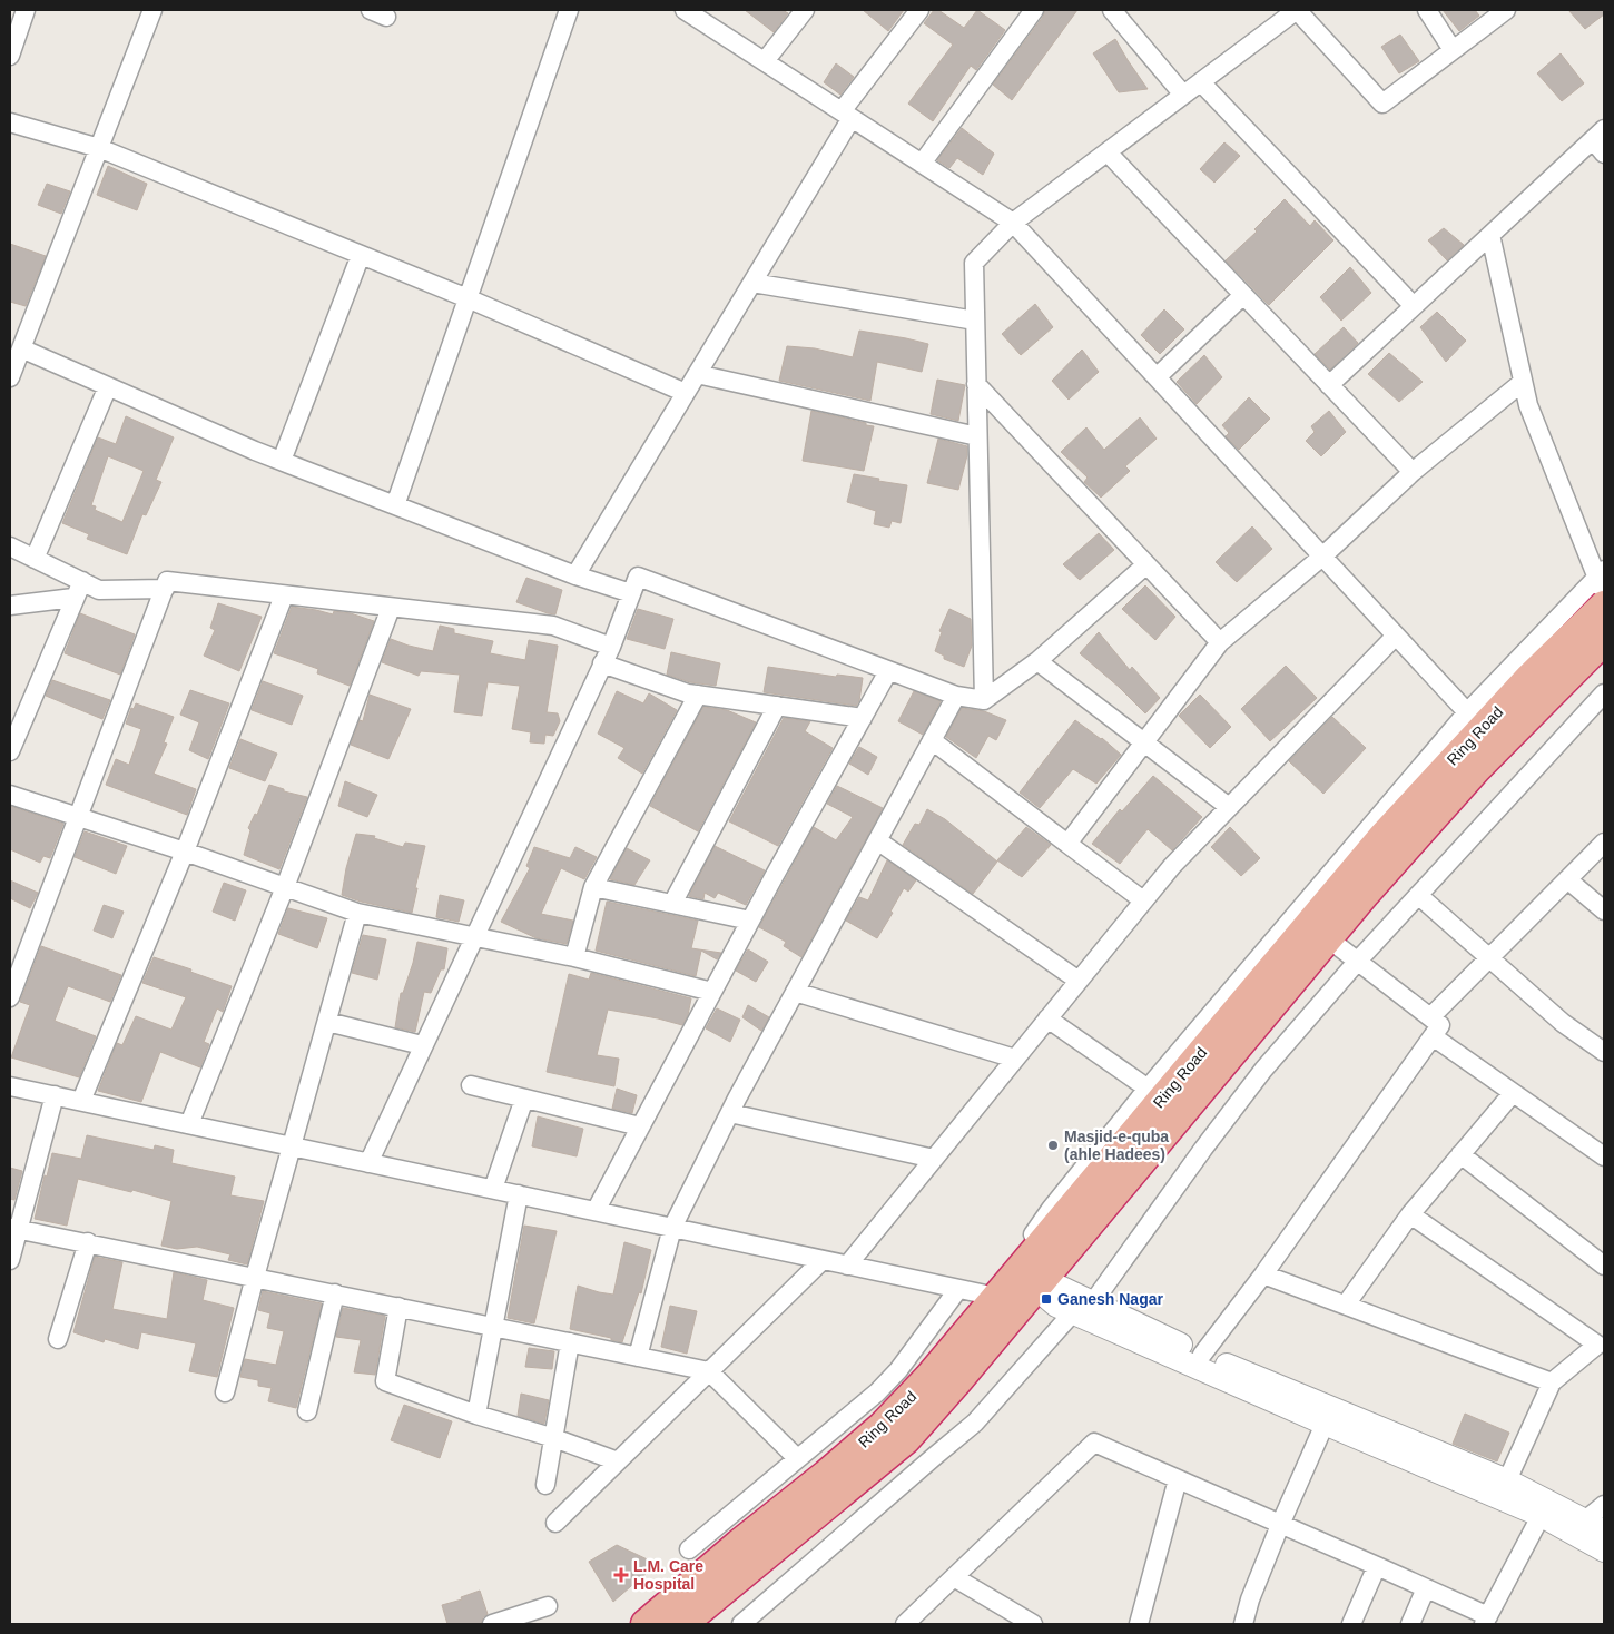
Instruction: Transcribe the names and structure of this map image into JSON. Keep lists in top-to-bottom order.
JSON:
{
  "streets": {
    "highway": ["Ring Road"]
  },
  "places": {
    "other": ["Masjid-e-quba (ahle Hadees)"],
    "transit": ["Ganesh Nagar"],
    "health": ["L.M. Care Hospital"]
  }
}
